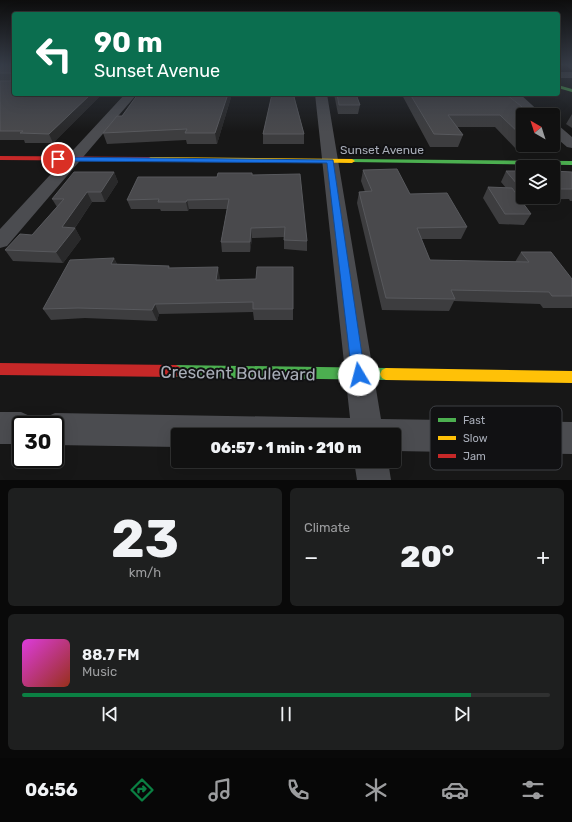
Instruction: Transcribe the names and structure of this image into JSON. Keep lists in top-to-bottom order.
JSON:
{
  "streets": {
    "street": ["Sunset Avenue", "Crescent Boulevard"]
  },
  "legend": ["Fast", "Slow", "Jam"],
  "north": "top left",
  "page": {
    "turn": ["90 m", "Sunset Avenue"],
    "limit": "30",
    "trip": "06:57 · 1 min · 210 m",
    "tile": [
      ["23", "km/h"],
      "Climate"
    ],
    "heat": ["−", "20°", "+"],
    "song": ["88.7 FM", "Music"],
    "tabs": "06:56"
  }
}
